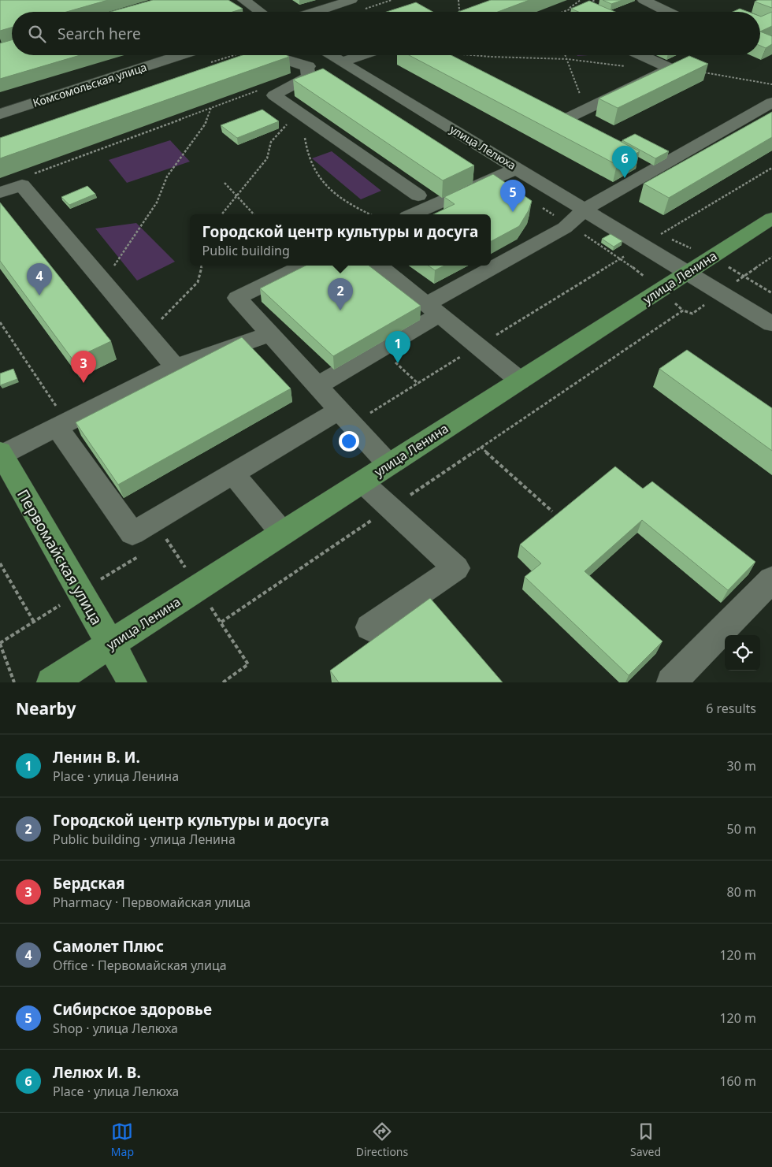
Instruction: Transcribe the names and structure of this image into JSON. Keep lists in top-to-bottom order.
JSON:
{
  "streets": {
    "main road": ["улица Ленина", "Первомайская улица"],
    "street": ["Комсомольская улица", "улица Лелюха"]
  },
  "crossings": [
    ["улица Лелюха", "улица Ленина"],
    ["улица Ленина", "Первомайская улица"]
  ],
  "page": {
    "search": "Search here",
    "pins": [
      "6",
      "5",
      "4",
      "2",
      "1",
      "3"
    ],
    "popup": ["Городской центр культуры и досуга", "Public building"],
    "heading": ["Nearby", "6 results"],
    "list": [
      {
        "mark": "1",
        "name": "Ленин В. И.",
        "note": "Place · улица Ленина",
        "value": "30 m"
      },
      {
        "mark": "2",
        "name": "Городской центр культуры и досуга",
        "note": "Public building · улица Ленина",
        "value": "50 m"
      },
      {
        "mark": "3",
        "name": "Бердская",
        "note": "Pharmacy · Первомайская улица",
        "value": "80 m"
      },
      {
        "mark": "4",
        "name": "Самолет Плюс",
        "note": "Office · Первомайская улица",
        "value": "120 m"
      },
      {
        "mark": "5",
        "name": "Сибирское здоровье",
        "note": "Shop · улица Лелюха",
        "value": "120 m"
      },
      {
        "mark": "6",
        "name": "Лелюх И. В.",
        "note": "Place · улица Лелюха",
        "value": "160 m"
      }
    ],
    "nav": ["Map", "Directions", "Saved"]
  }
}
